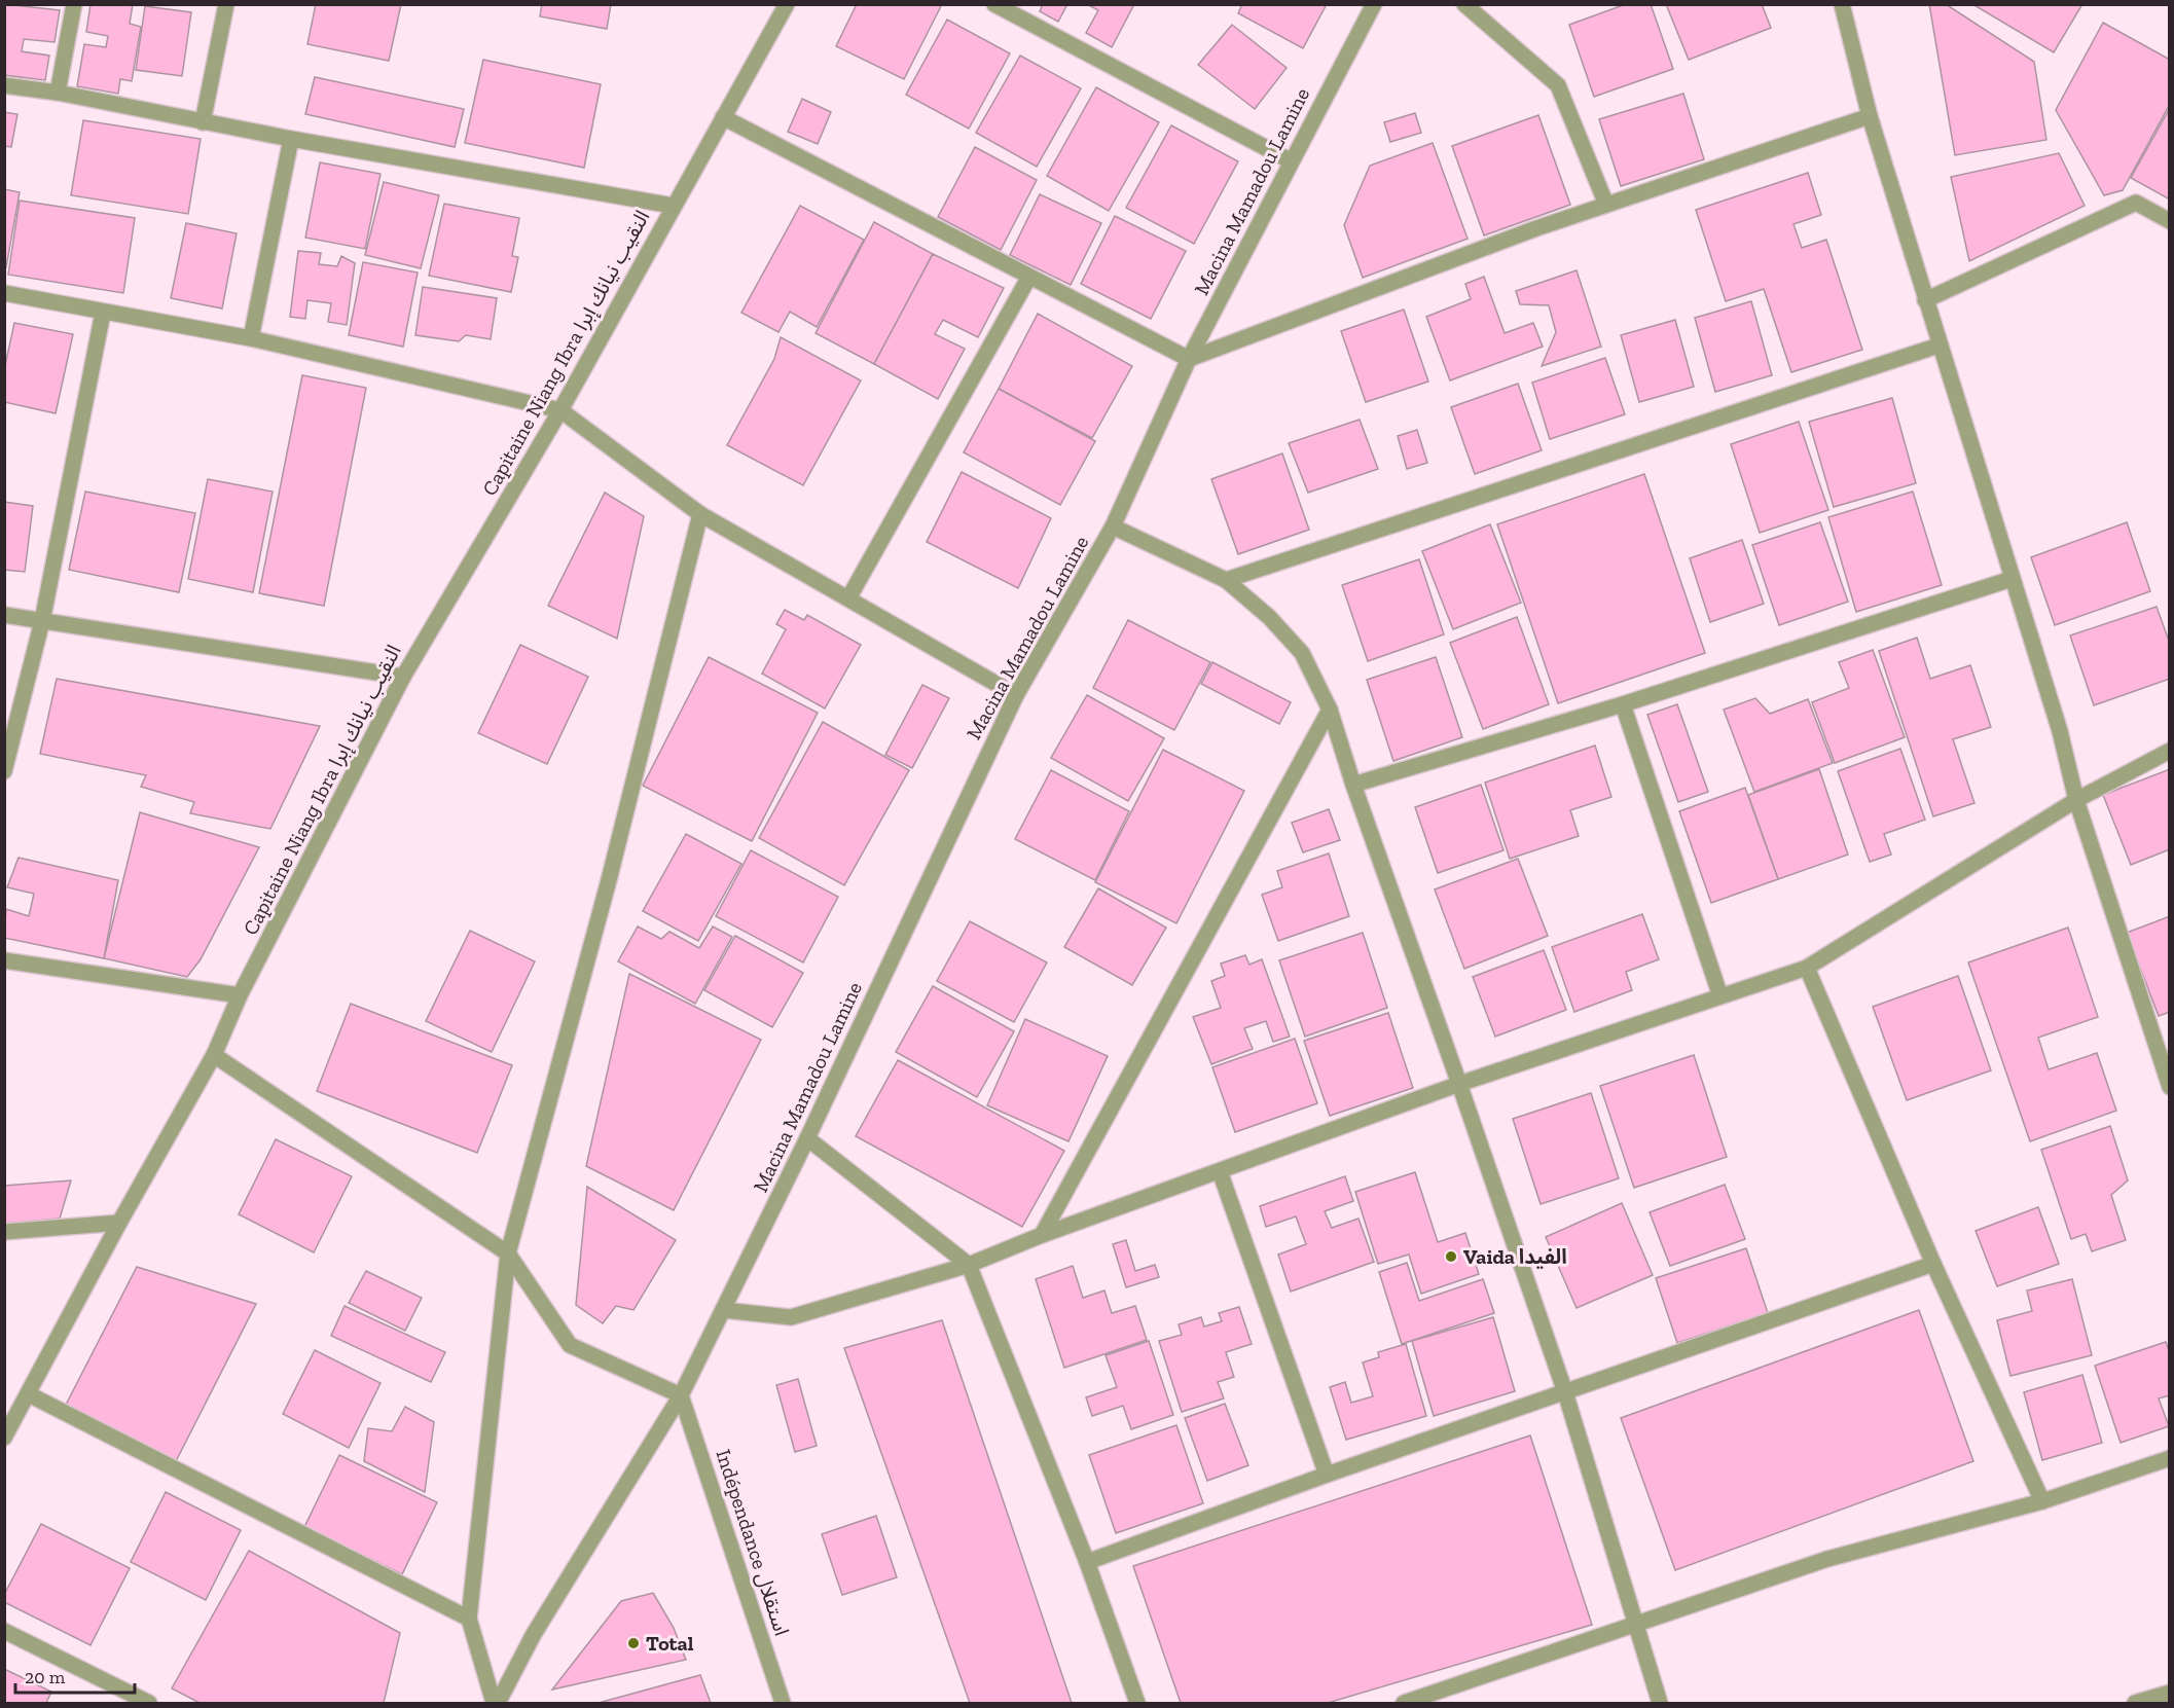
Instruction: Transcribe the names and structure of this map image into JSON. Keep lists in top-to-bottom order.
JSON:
{
  "streets": {
    "street": ["Macina Mamadou Lamine", "Capitaine Niang Ibra النقيب نيانك إبرا", "Indépendance استقلال"]
  },
  "crossings": [
    ["Macina Mamadou Lamine", "Indépendance استقلال"]
  ],
  "places": ["Vaida الفيدا", "Total"],
  "scale_bar": "20 m"
}
